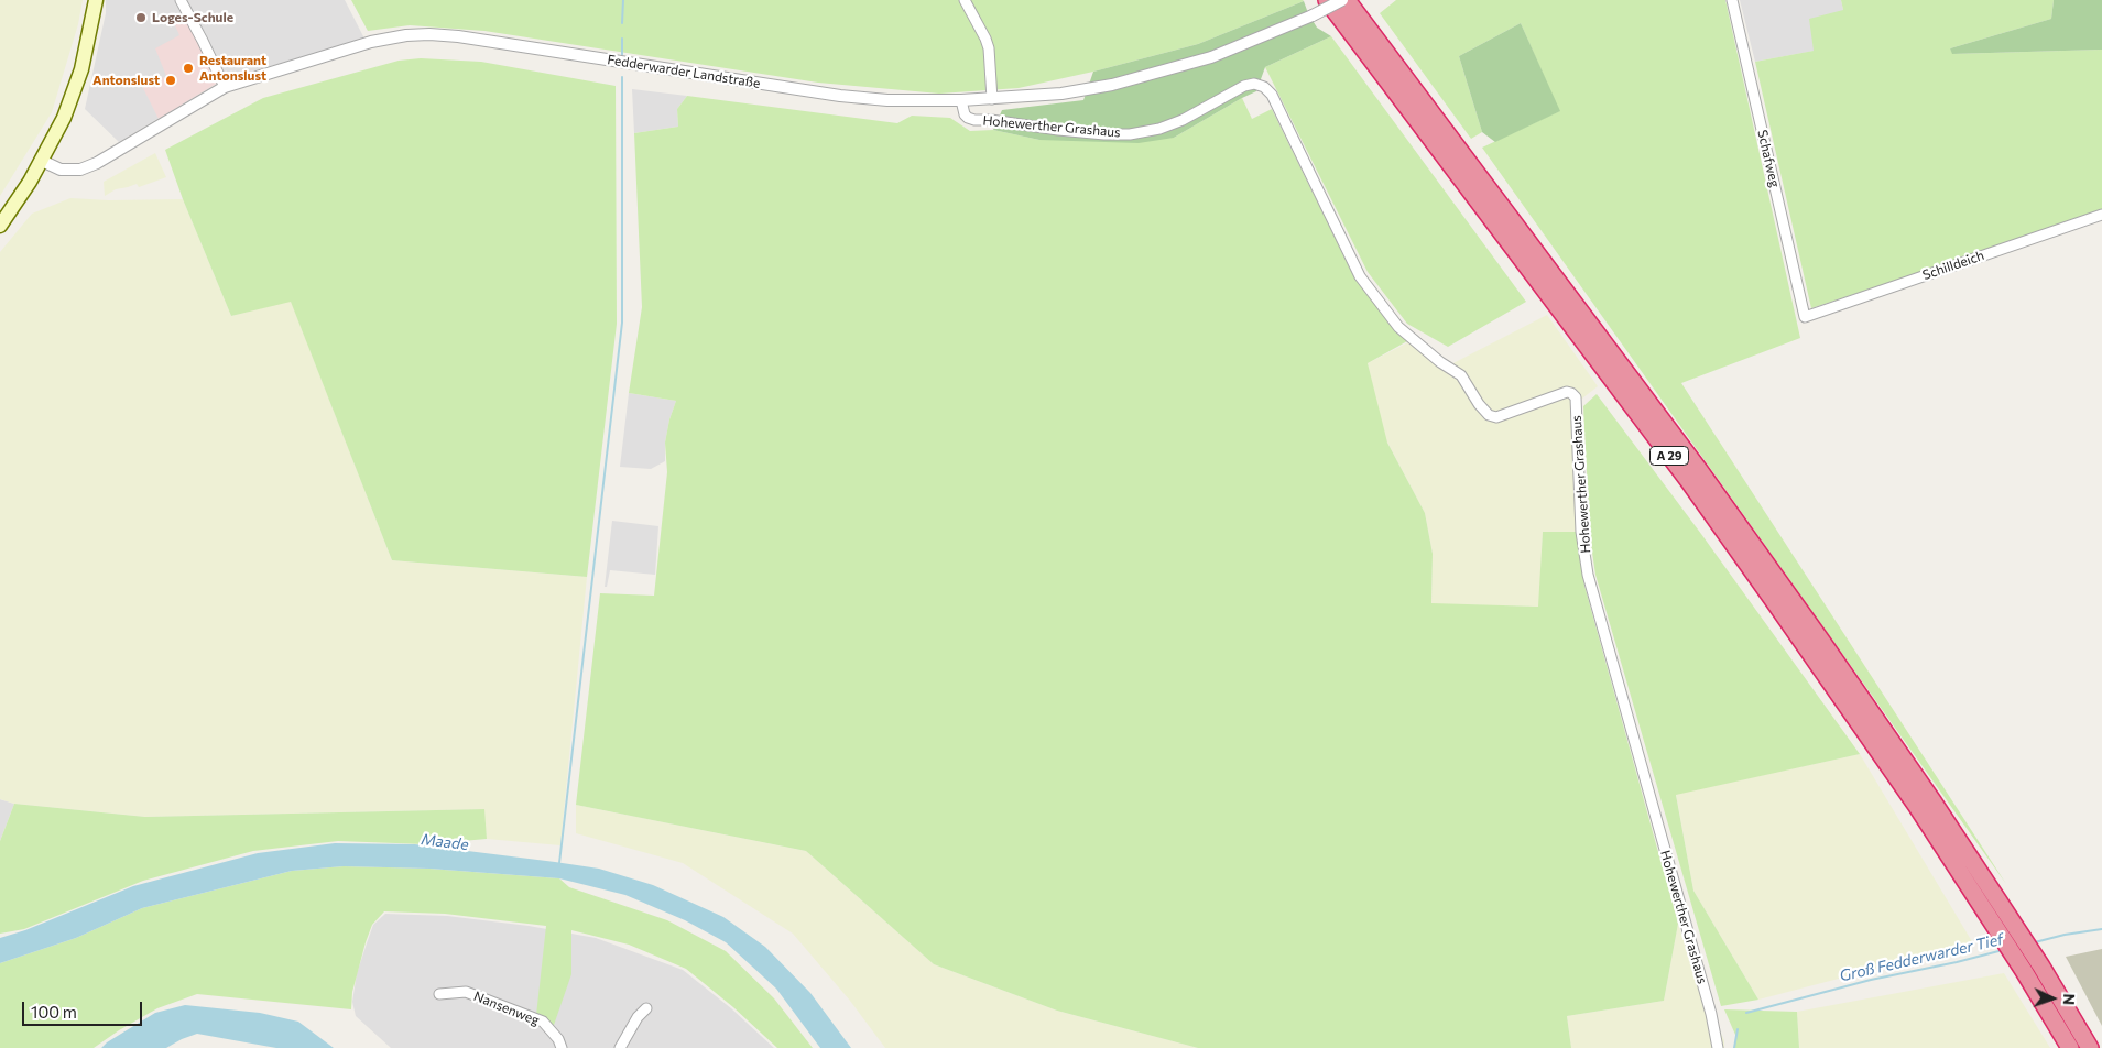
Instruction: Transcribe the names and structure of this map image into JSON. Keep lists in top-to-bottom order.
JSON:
{
  "streets": {
    "highway": ["A 29"],
    "street": [
      "Fedderwarder Landstraße",
      "Hohewerther Grashaus",
      "Schafweg",
      "Schilldeich",
      "Nansenweg"
    ]
  },
  "crossings": [
    ["Fedderwarder Landstraße", "Hohewerther Grashaus"],
    ["Fedderwarder Landstraße", "A 29"],
    ["Schafweg", "Schilldeich"]
  ],
  "water": ["Maade", "Groß Fedderwarder Tief"],
  "places": ["Loges-Schule", "Restaurant Antonslust", "Antonslust"],
  "scale_bar": "100 m",
  "north": "right"
}
